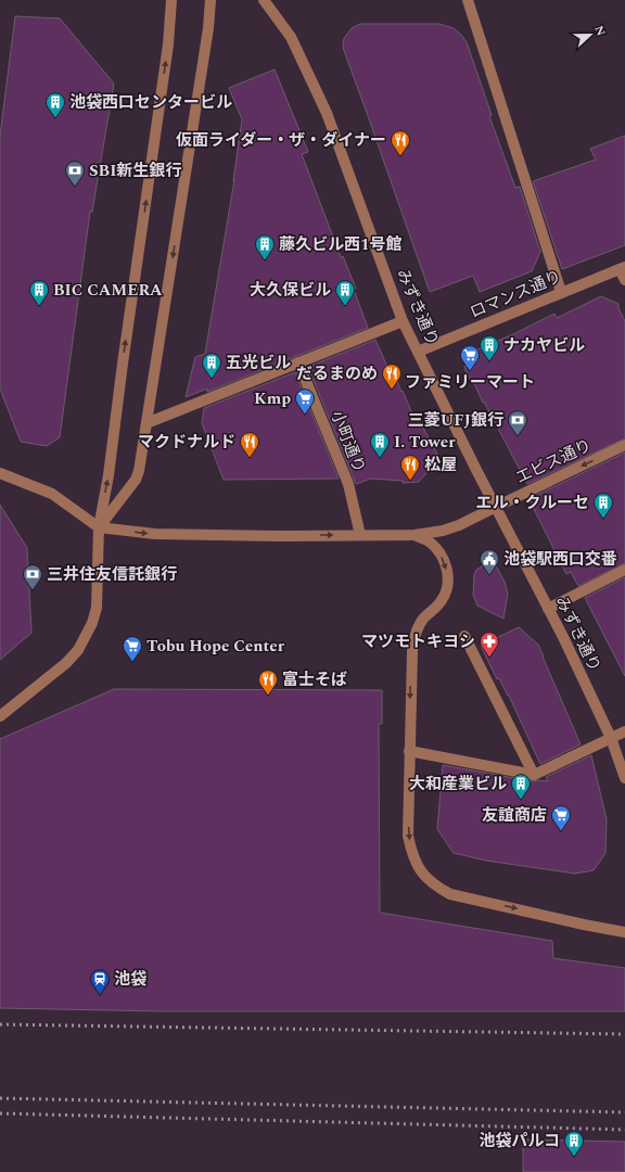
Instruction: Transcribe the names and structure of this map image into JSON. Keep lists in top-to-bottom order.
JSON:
{
  "streets": {
    "street": [
      "ロマンス通り",
      "みずき通り",
      "小町通り",
      "エビス通り"
    ]
  },
  "crossings": [
    ["ロマンス通り", "みずき通り"],
    ["みずき通り", "エビス通り"]
  ],
  "one_way": ["エビス通り"],
  "places": {
    "building": [
      "池袋西口センタービル",
      "藤久ビル西1号館",
      "BIC CAMERA",
      "大久保ビル",
      "ナカヤビル",
      "五光ビル",
      "I. Tower",
      "エル・クルーセ",
      "大和産業ビル",
      "池袋パルコ"
    ],
    "restaurant": [
      "仮面ライダー・ザ・ダイナー",
      "だるまのめ",
      "マクドナルド",
      "松屋",
      "富士そば"
    ],
    "bank": ["SBI新生銀行", "三菱UFJ銀行", "三井住友信託銀行"],
    "supermarket": [
      "ファミリーマート",
      "Kmp",
      "Tobu Hope Center",
      "友誼商店"
    ],
    "public building": ["池袋駅西口交番"],
    "pharmacy": ["マツモトキヨシ"],
    "station": ["池袋"]
  },
  "north": "right"
}
